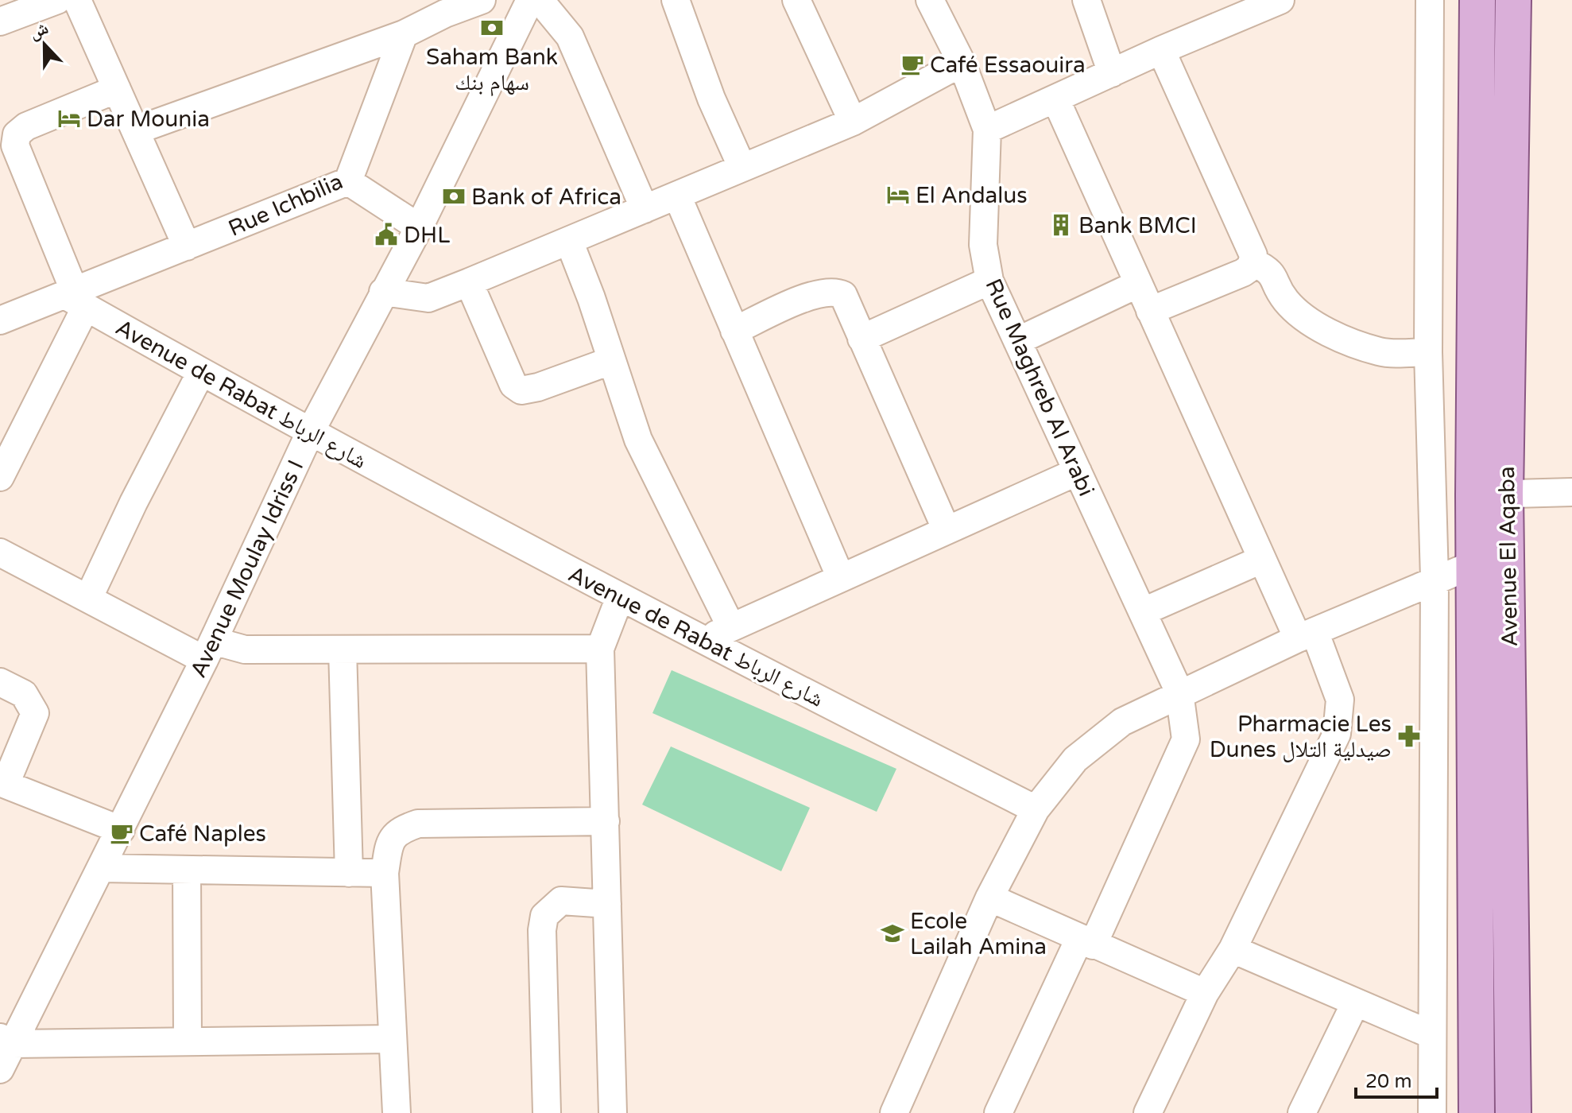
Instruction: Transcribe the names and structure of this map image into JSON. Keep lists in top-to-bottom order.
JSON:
{
  "streets": {
    "main road": ["Avenue El Aqaba"],
    "street": [
      "Rue Ichbilia",
      "Rue Maghreb Al Arabi",
      "Avenue de Rabat شارع الرباط",
      "Avenue Moulay Idriss I"
    ]
  },
  "crossings": [
    ["Rue Ichbilia", "Avenue de Rabat شارع الرباط"],
    ["Avenue de Rabat شارع الرباط", "Avenue Moulay Idriss I"]
  ],
  "places": {
    "bank": ["Saham Bank سهام بنك", "Bank of Africa"],
    "cafe": ["Café Essaouira", "Café Naples"],
    "hotel": ["Dar Mounia", "El Andalus"],
    "building": ["Bank BMCI"],
    "public building": ["DHL"],
    "pharmacy": ["Pharmacie Les Dunes صيدلية التلال"],
    "school or university": ["Ecole Lailah Amina"]
  },
  "scale_bar": "20 m",
  "north": "top"
}
